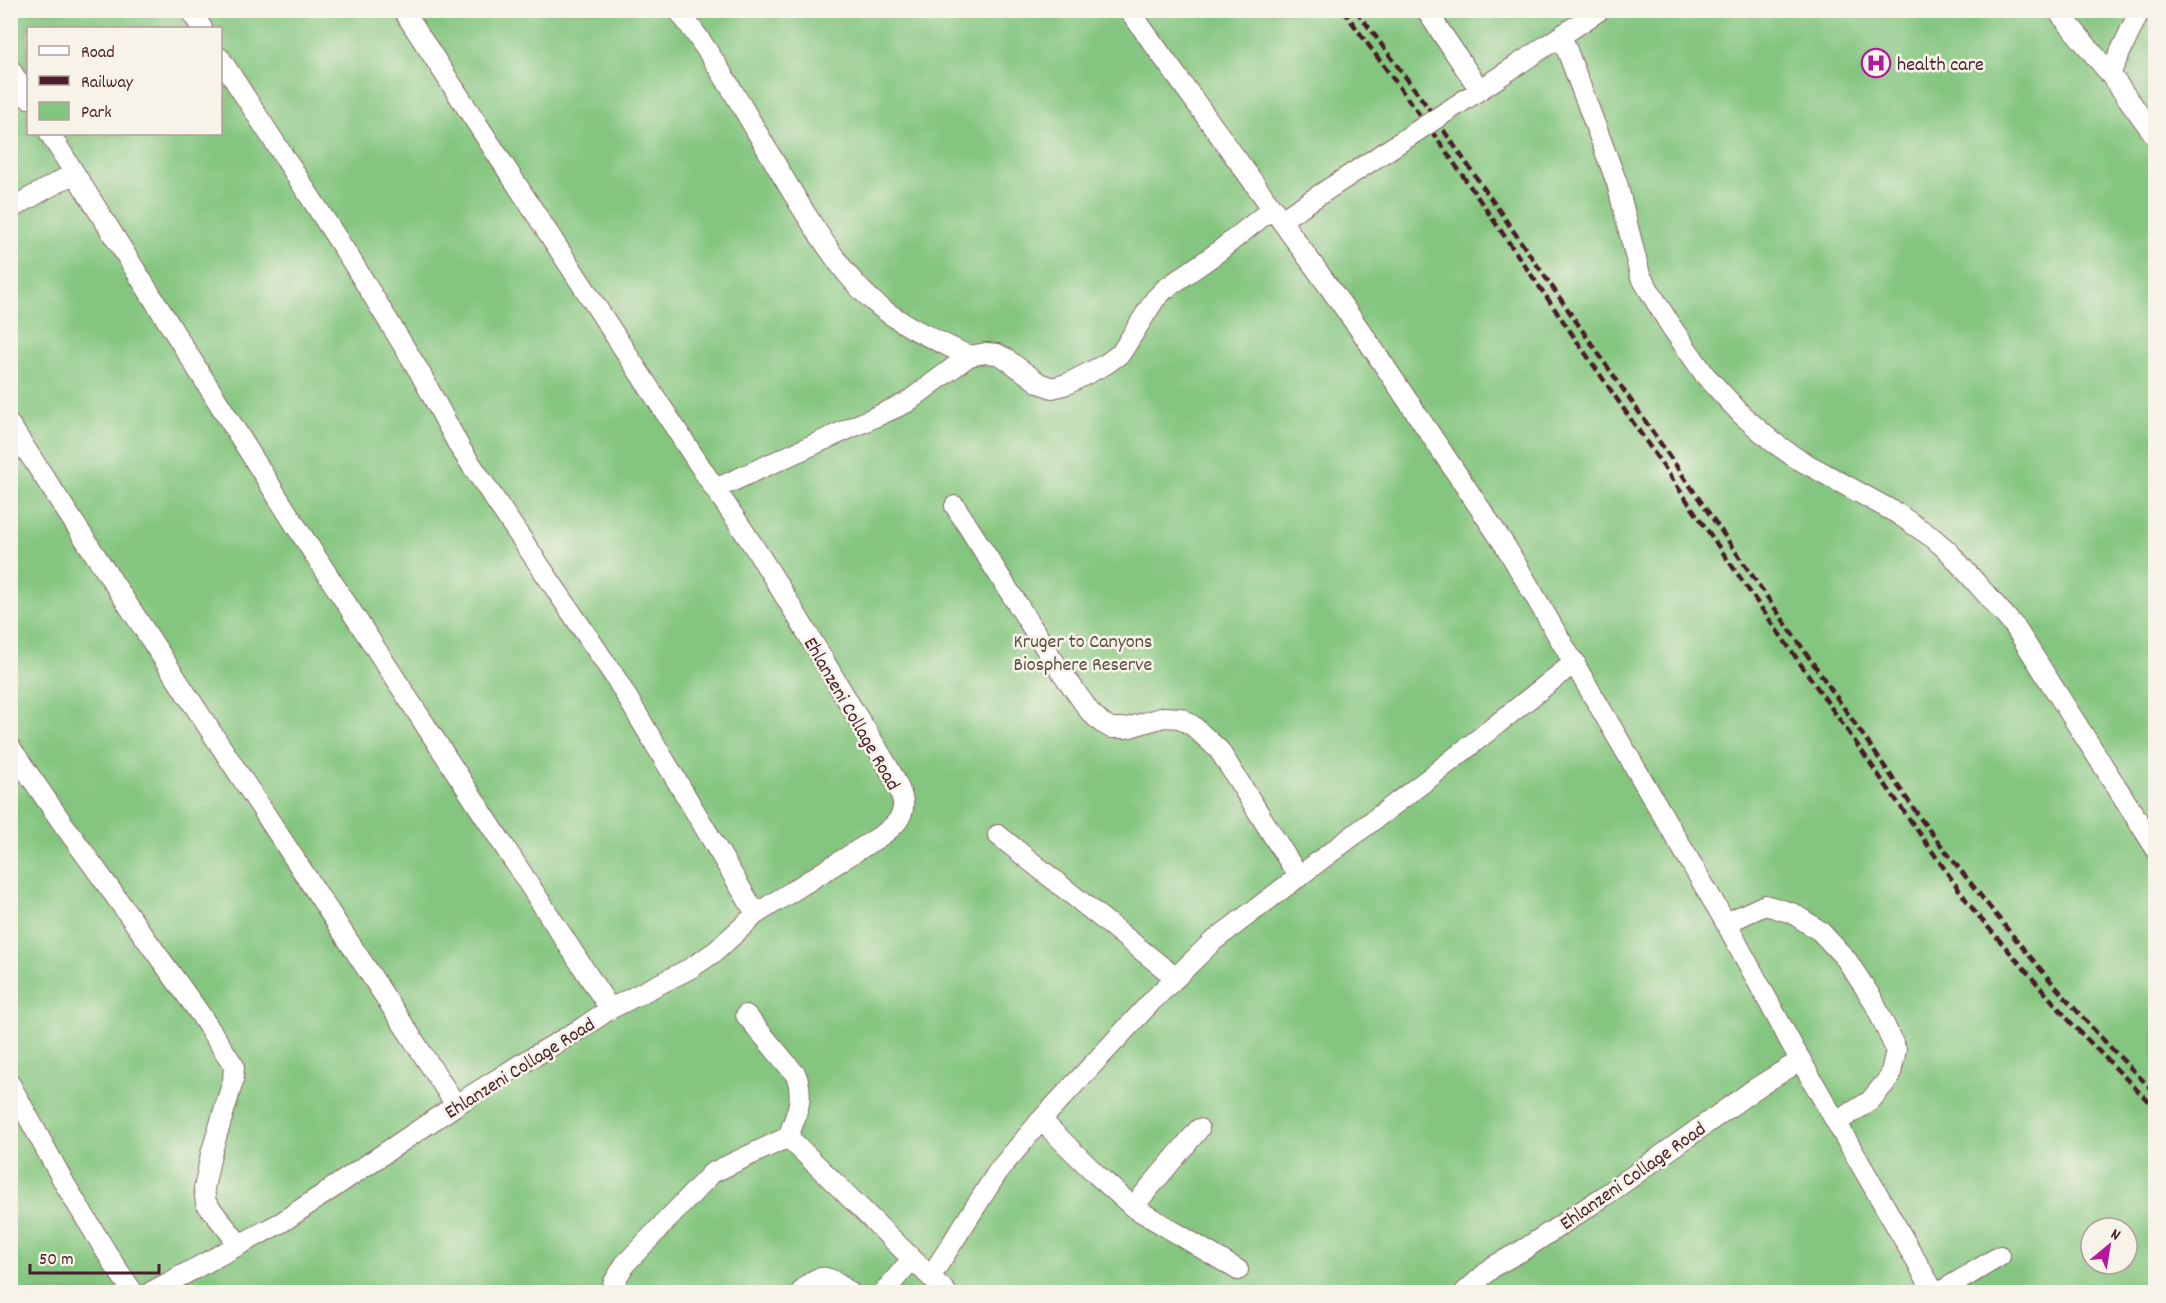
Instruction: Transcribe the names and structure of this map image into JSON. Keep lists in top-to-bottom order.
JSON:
{
  "streets": {
    "street": ["Ehlanzeni Collage Road"]
  },
  "parks": ["Kruger to Canyons Biosphere Reserve"],
  "places": {
    "hospital": ["health care"]
  },
  "legend": ["Road", "Railway", "Park"],
  "scale_bar": "50 m",
  "north": "top right"
}
